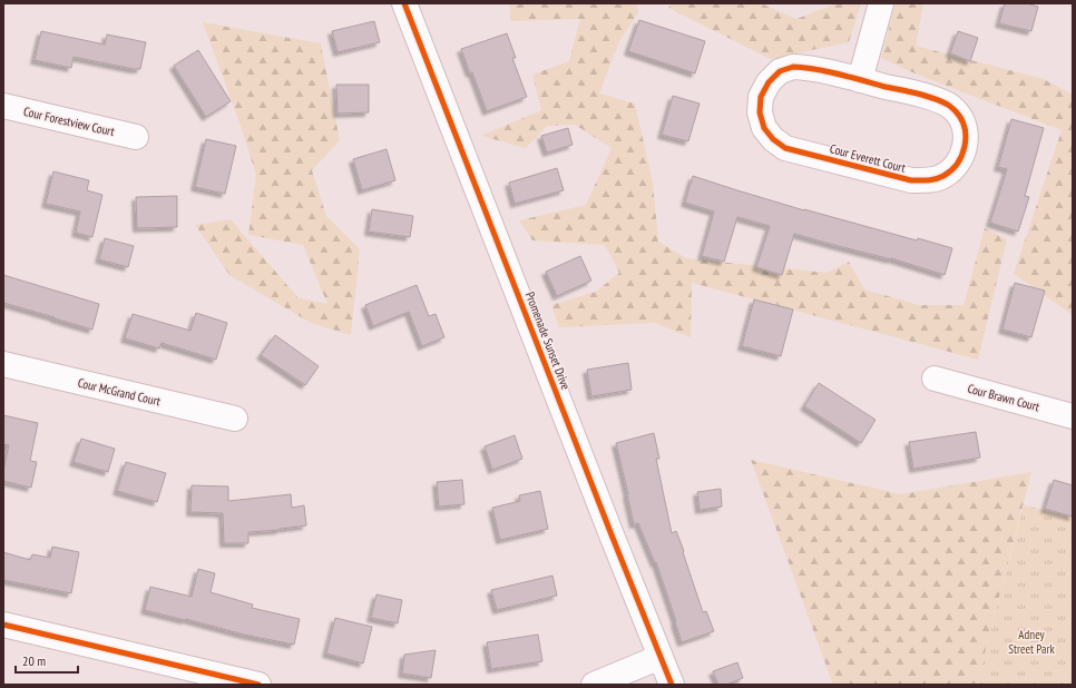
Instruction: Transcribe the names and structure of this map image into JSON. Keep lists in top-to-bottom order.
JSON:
{
  "streets": {
    "street": [
      "Cour Forestview Court",
      "Cour Everett Court",
      "Promenade Sunset Drive",
      "Cour McGrand Court",
      "Cour Brawn Court"
    ]
  },
  "parks": ["Adney Street Park"],
  "scale_bar": "20 m"
}
